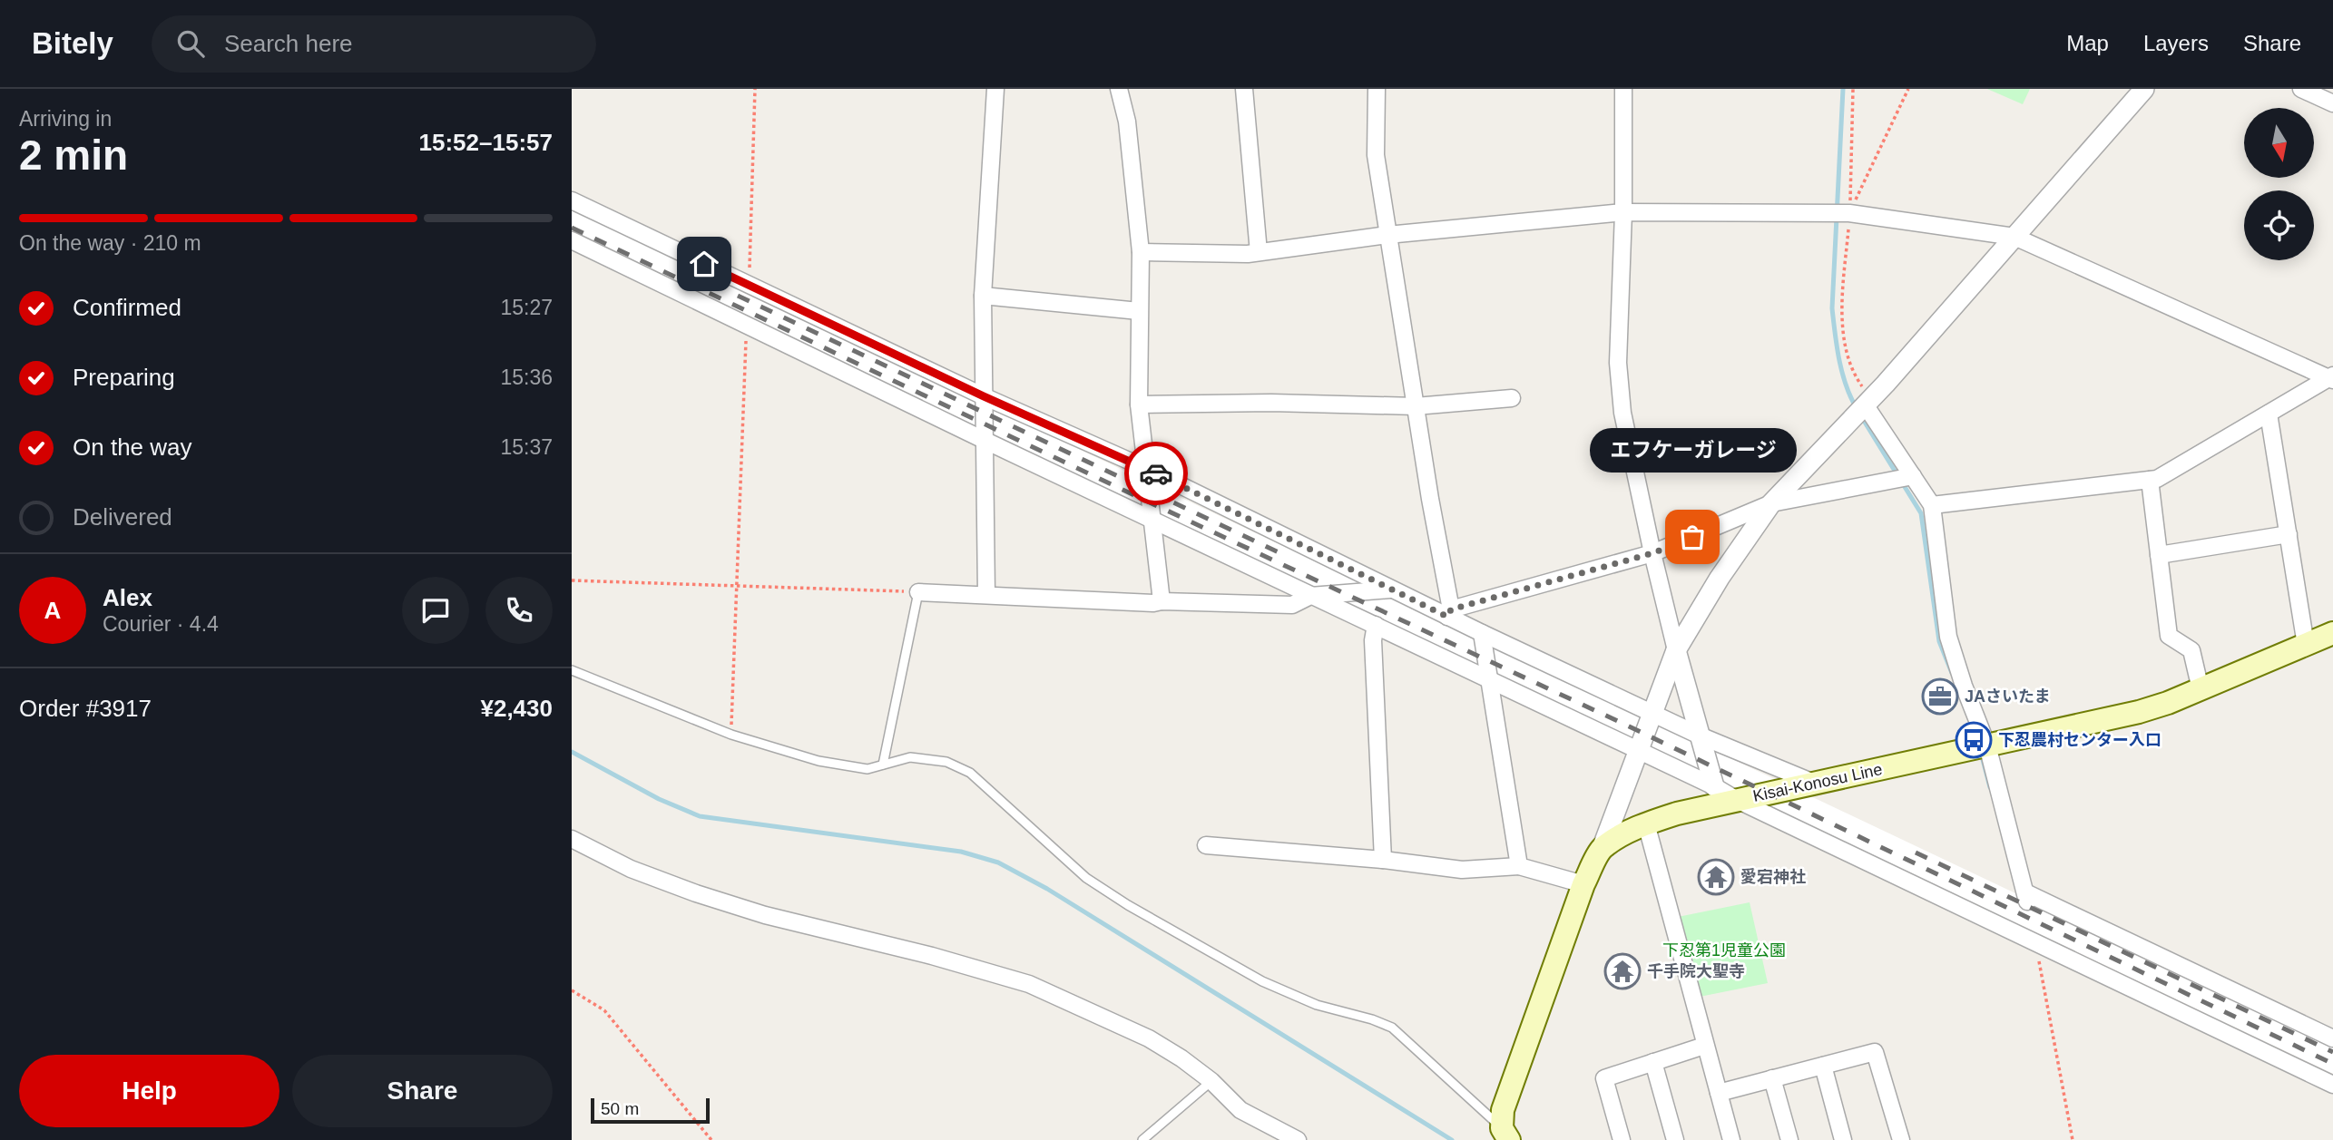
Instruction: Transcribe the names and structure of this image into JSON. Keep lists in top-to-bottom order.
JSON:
{
  "streets": {
    "main road": ["Kisai-Konosu Line"]
  },
  "parks": ["下忍第1児童公園"],
  "places": {
    "other": ["エフケーガレージ"],
    "office": ["JAさいたま"],
    "bus stop": ["下忍農村センター入口"],
    "temple": ["愛宕神社", "千手院大聖寺"]
  },
  "scale_bar": "50 m",
  "north": "bottom",
  "page": {
    "header": "Bitely",
    "search": "Search here",
    "nav": ["Map", "Layers", "Share"],
    "heading": ["2 min", "Arriving in", "15:52–15:57"],
    "panel": [
      "Alex",
      "Courier · 4.4",
      "Order #3917",
      "¥2,430"
    ],
    "bar": "On the way · 210 m",
    "list": [
      ["Confirmed", "15:27"],
      ["Preparing", "15:36"],
      ["On the way", "15:37"],
      "Delivered"
    ],
    "bubble": "エフケーガレージ",
    "round": "A",
    "buttons": ["Help", "Share"],
    "scale": "50 m"
  }
}
